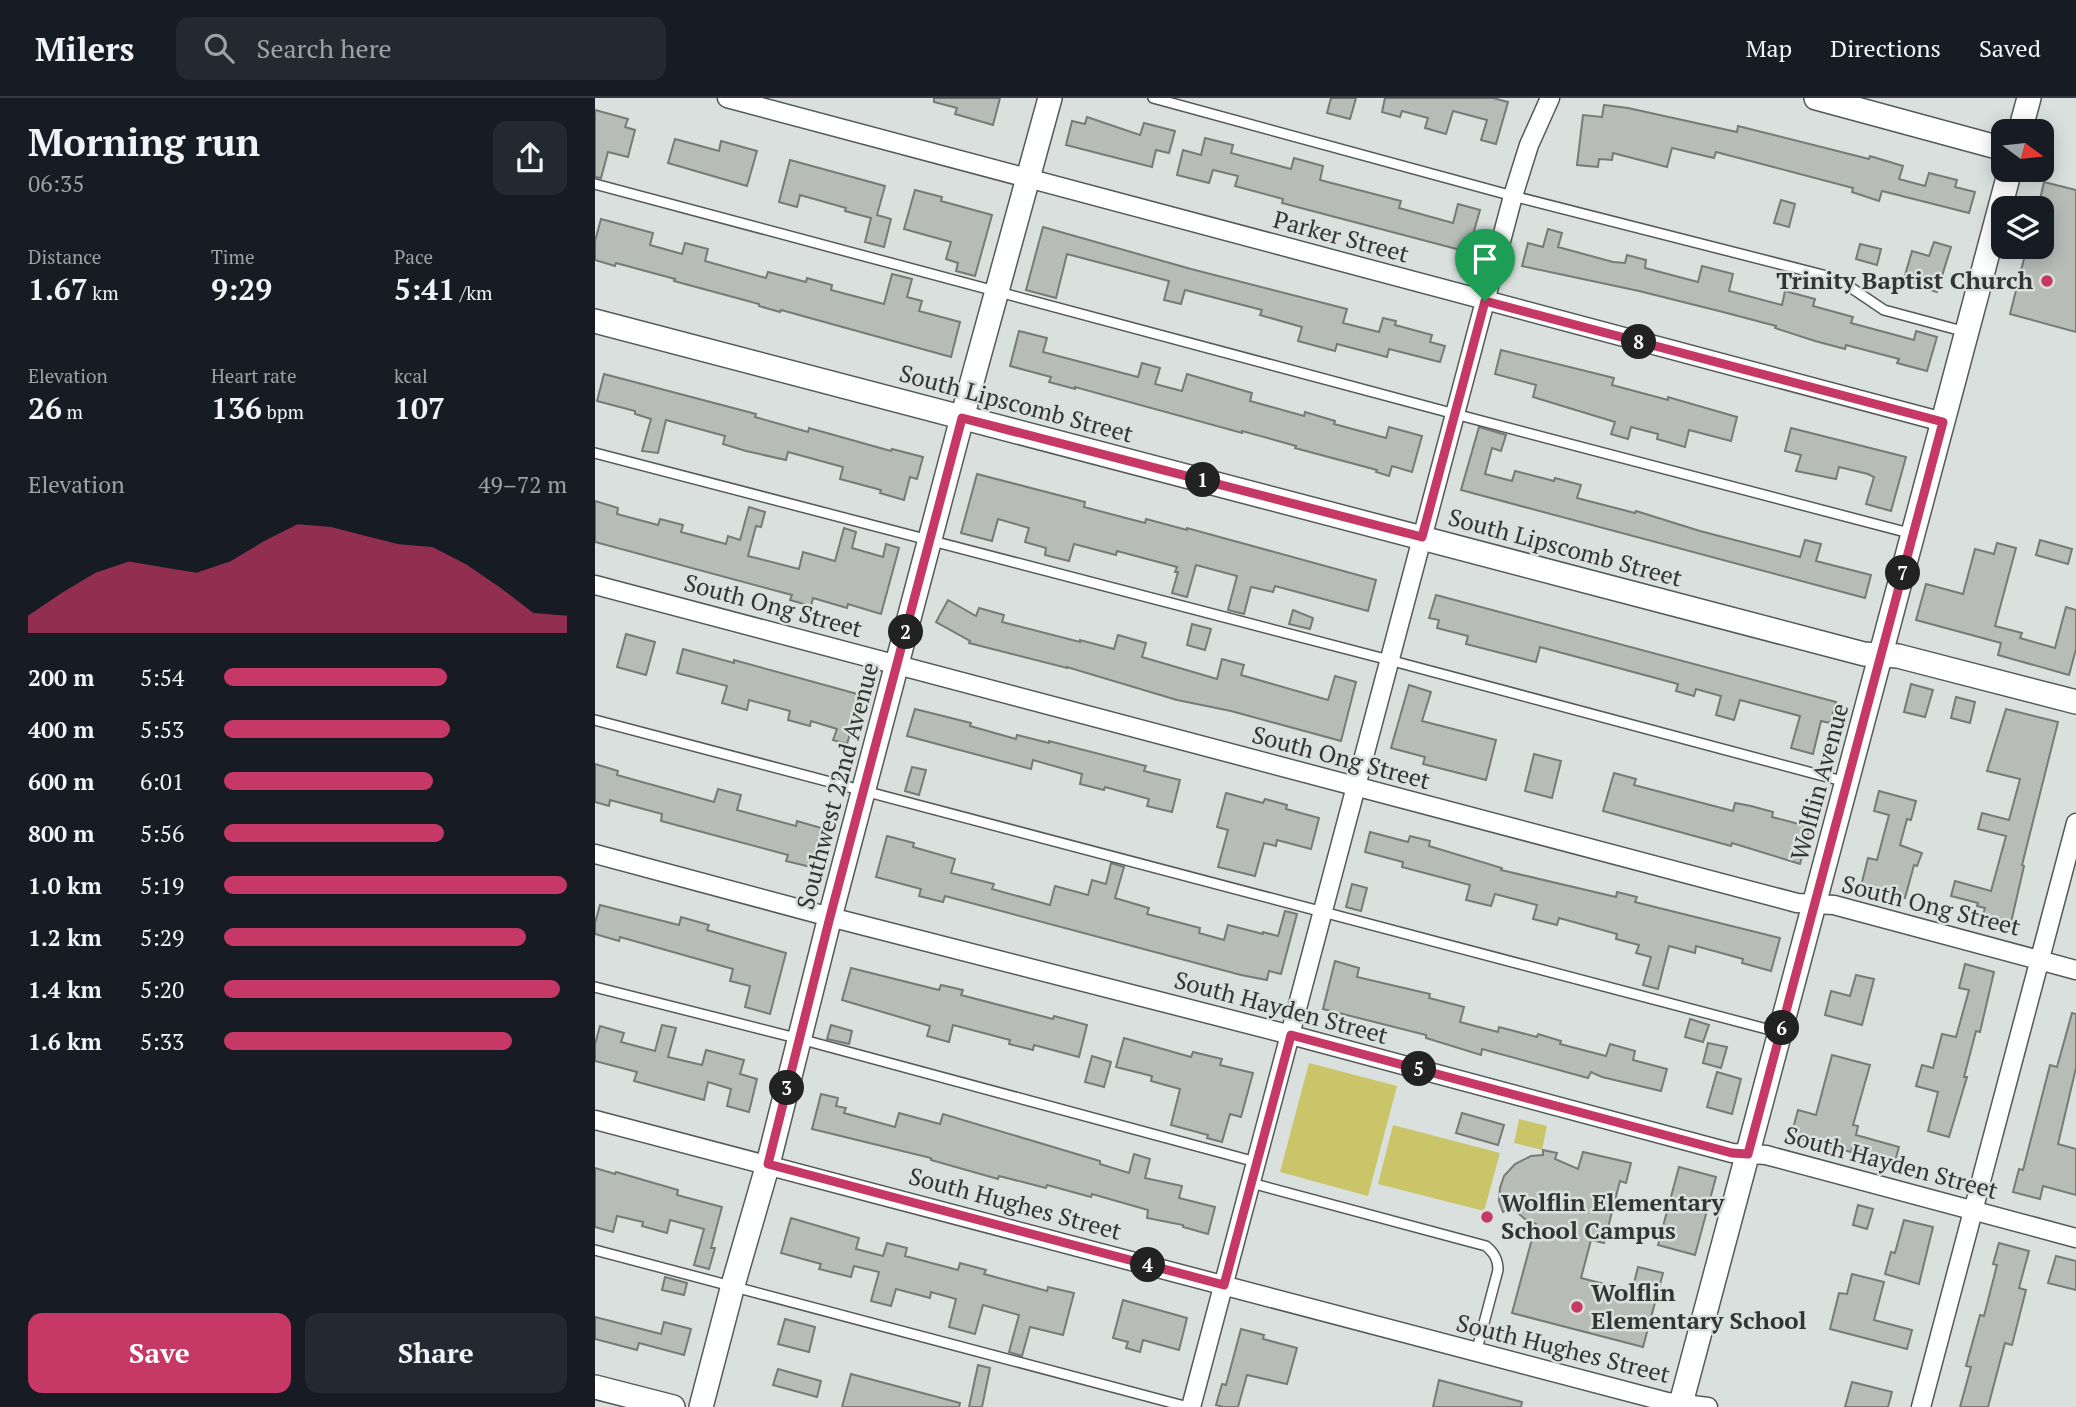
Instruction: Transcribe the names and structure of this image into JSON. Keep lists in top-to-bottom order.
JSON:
{
  "streets": {
    "street": [
      "Parker Street",
      "South Lipscomb Street",
      "South Ong Street",
      "Wolflin Avenue",
      "Southwest 22nd Avenue",
      "South Hayden Street",
      "South Hughes Street"
    ]
  },
  "crossings": [
    ["Parker Street", "Wolflin Avenue"],
    ["Parker Street", "Southwest 22nd Avenue"],
    ["South Lipscomb Street", "Wolflin Avenue"],
    ["South Lipscomb Street", "Southwest 22nd Avenue"],
    ["South Ong Street", "Wolflin Avenue"],
    ["South Ong Street", "Southwest 22nd Avenue"],
    ["Wolflin Avenue", "South Hayden Street"],
    ["Wolflin Avenue", "South Hughes Street"],
    ["Southwest 22nd Avenue", "South Hayden Street"],
    ["Southwest 22nd Avenue", "South Hughes Street"]
  ],
  "places": ["Trinity Baptist Church", "Wolflin Elementary School Campus", "Wolflin Elementary School"],
  "north": "right",
  "page": {
    "header": "Milers",
    "search": "Search here",
    "nav": ["Map", "Directions", "Saved"],
    "heading": ["Morning run", "06:35"],
    "stats": [
      ["Distance", "1.67 km"],
      ["Time", "9:29"],
      ["Pace", "5:41 /km"],
      ["Elevation", "26 m"],
      ["Heart rate", "136 bpm"],
      ["kcal", "107"]
    ],
    "pins": [
      "8",
      "1",
      "7",
      "2",
      "6",
      "5",
      "3",
      "4"
    ],
    "chart": ["Elevation", "49–72 m"],
    "list": [
      {
        "name": "200 m",
        "note": "5:54"
      },
      {
        "name": "400 m",
        "note": "5:53"
      },
      {
        "name": "600 m",
        "note": "6:01"
      },
      {
        "name": "800 m",
        "note": "5:56"
      },
      {
        "name": "1.0 km",
        "note": "5:19"
      },
      {
        "name": "1.2 km",
        "note": "5:29"
      },
      {
        "name": "1.4 km",
        "note": "5:20"
      },
      {
        "name": "1.6 km",
        "note": "5:33"
      }
    ],
    "buttons": ["Save", "Share"]
  }
}
